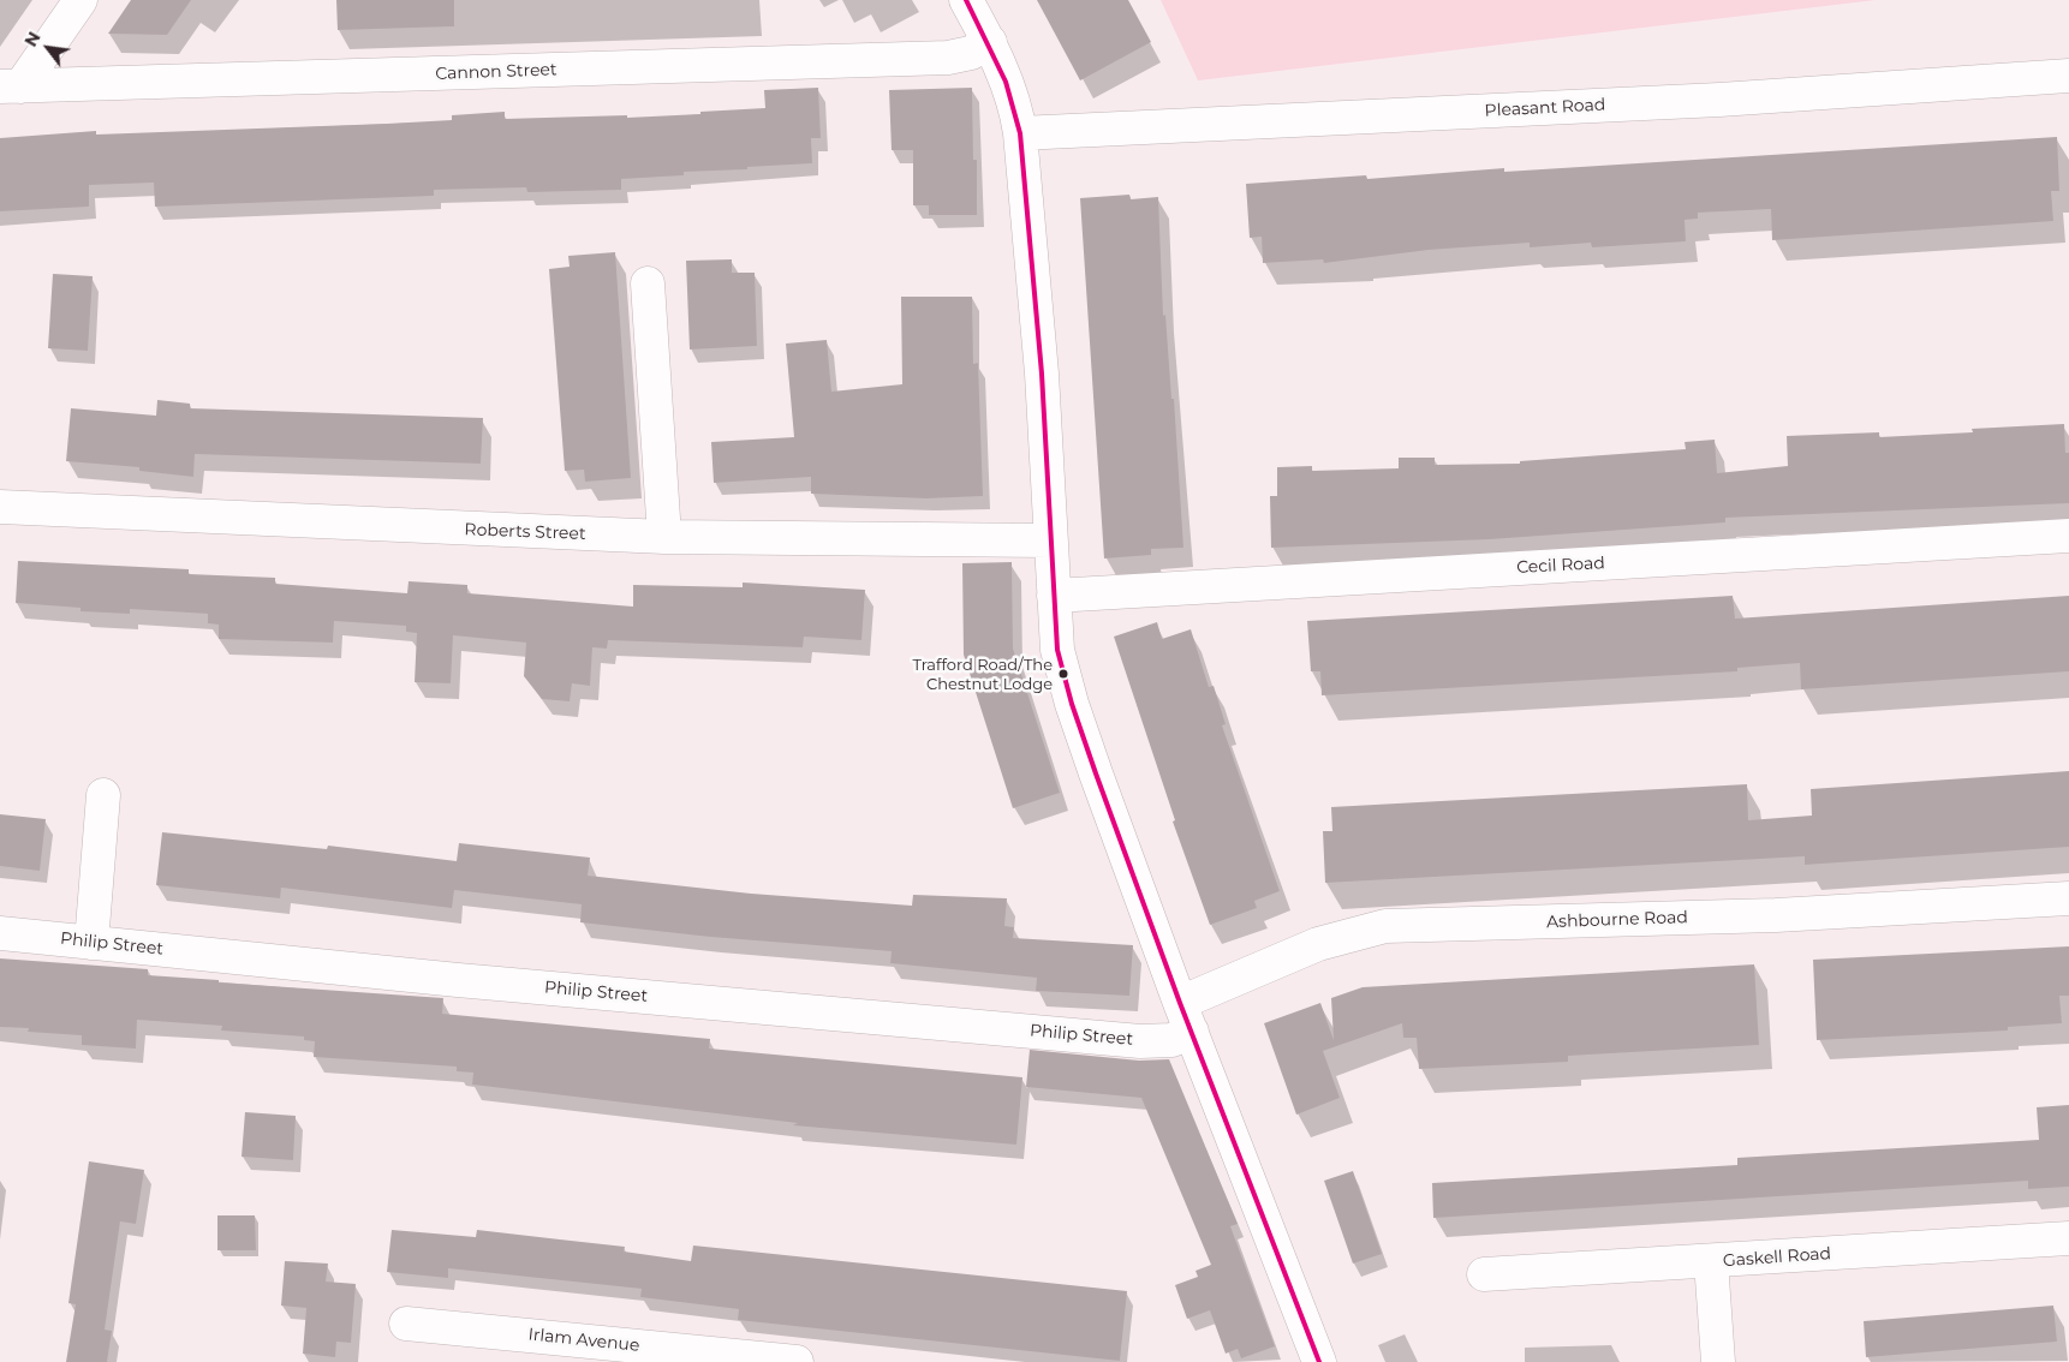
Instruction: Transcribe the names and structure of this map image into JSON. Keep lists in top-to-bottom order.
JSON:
{
  "streets": {
    "street": [
      "Cannon Street",
      "Pleasant Road",
      "Roberts Street",
      "Cecil Road",
      "Ashbourne Road",
      "Philip Street",
      "Gaskell Road",
      "Irlam Avenue"
    ]
  },
  "crossings": [
    ["Ashbourne Road", "Philip Street"]
  ],
  "places": ["Trafford Road/The Chestnut Lodge"],
  "north": "top left"
}
